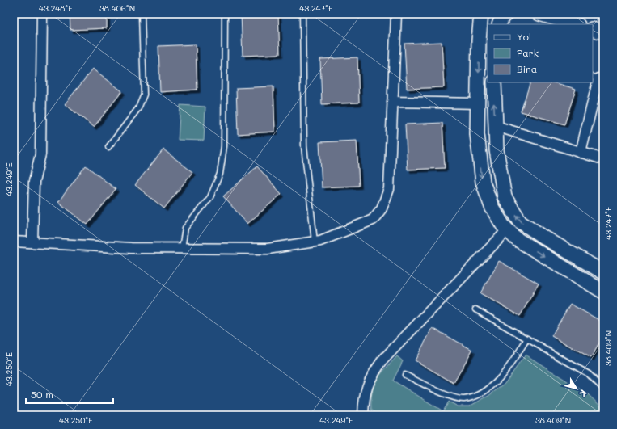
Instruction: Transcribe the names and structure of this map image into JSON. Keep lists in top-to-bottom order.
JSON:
{
  "legend": ["Yol", "Park", "Bina"],
  "scale_bar": "50 m",
  "north": "bottom right",
  "coordinates": [
    "43.248°E",
    "38.406°N",
    "43.247°E",
    "43.249°E",
    "38.409°N",
    "43.250°E"
  ]
}
